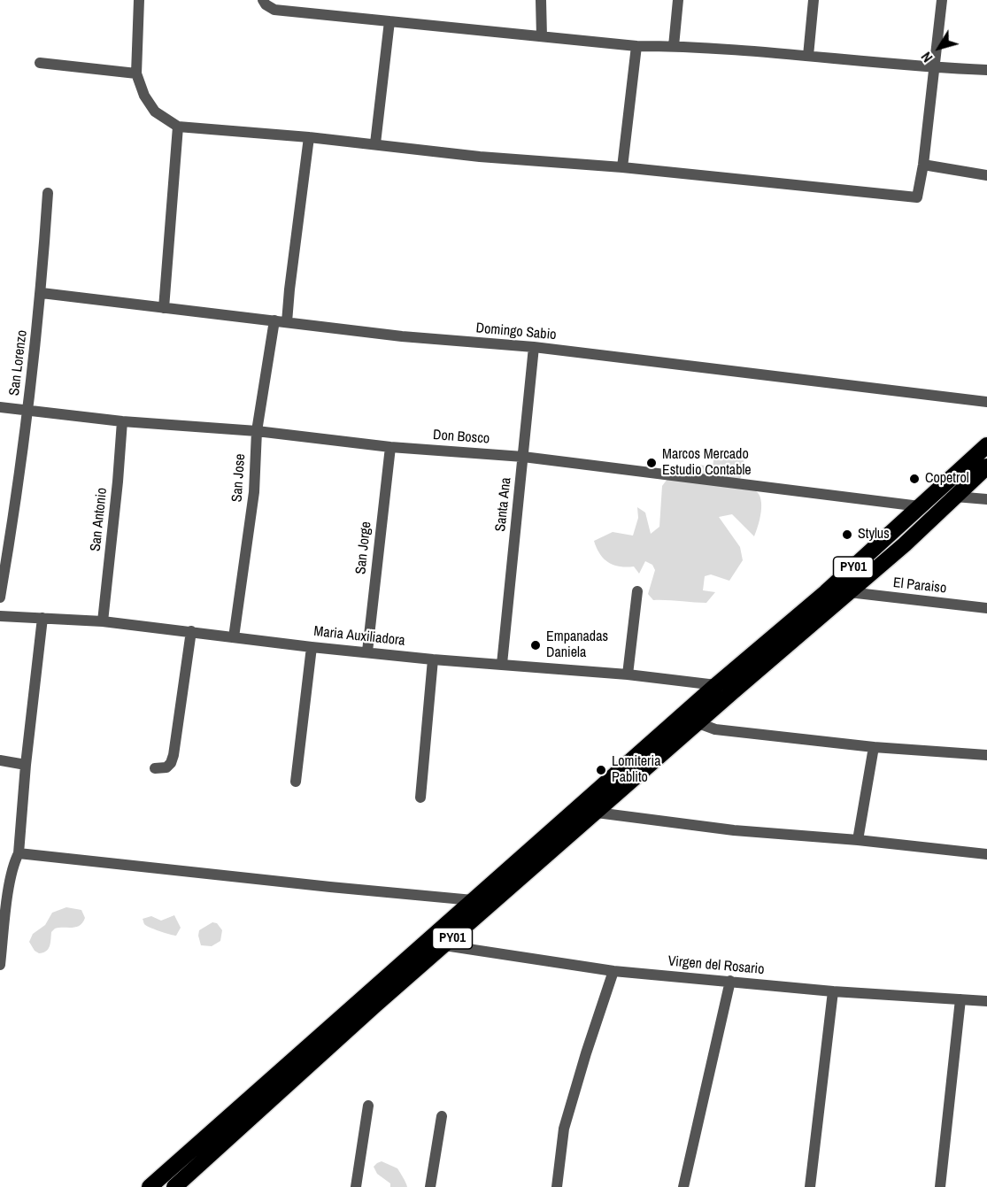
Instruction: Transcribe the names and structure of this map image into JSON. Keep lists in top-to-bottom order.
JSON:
{
  "streets": {
    "highway": ["PY01"],
    "street": [
      "Domingo Sabio",
      "San Lorenzo",
      "Don Bosco",
      "San Jose",
      "Santa Ana",
      "San Antonio",
      "San Jorge",
      "El Paraiso",
      "Maria Auxiliadora",
      "Virgen del Rosario"
    ]
  },
  "crossings": [
    ["Domingo Sabio", "San Lorenzo"],
    ["Domingo Sabio", "San Jose"],
    ["Domingo Sabio", "Santa Ana"],
    ["San Lorenzo", "Don Bosco"],
    ["Don Bosco", "San Jose"],
    ["Don Bosco", "Santa Ana"],
    ["Don Bosco", "San Antonio"],
    ["Don Bosco", "San Jorge"],
    ["Don Bosco", "PY01"],
    ["San Jose", "Maria Auxiliadora"],
    ["Santa Ana", "Maria Auxiliadora"],
    ["San Antonio", "Maria Auxiliadora"],
    ["San Jorge", "Maria Auxiliadora"],
    ["PY01", "El Paraiso"],
    ["PY01", "Maria Auxiliadora"],
    ["PY01", "Virgen del Rosario"]
  ],
  "places": [
    "Marcos Mercado Estudio Contable",
    "Copetrol",
    "Stylus",
    "Empanadas Daniela",
    "Lomiteria Pablito"
  ],
  "north": "bottom left"
}
